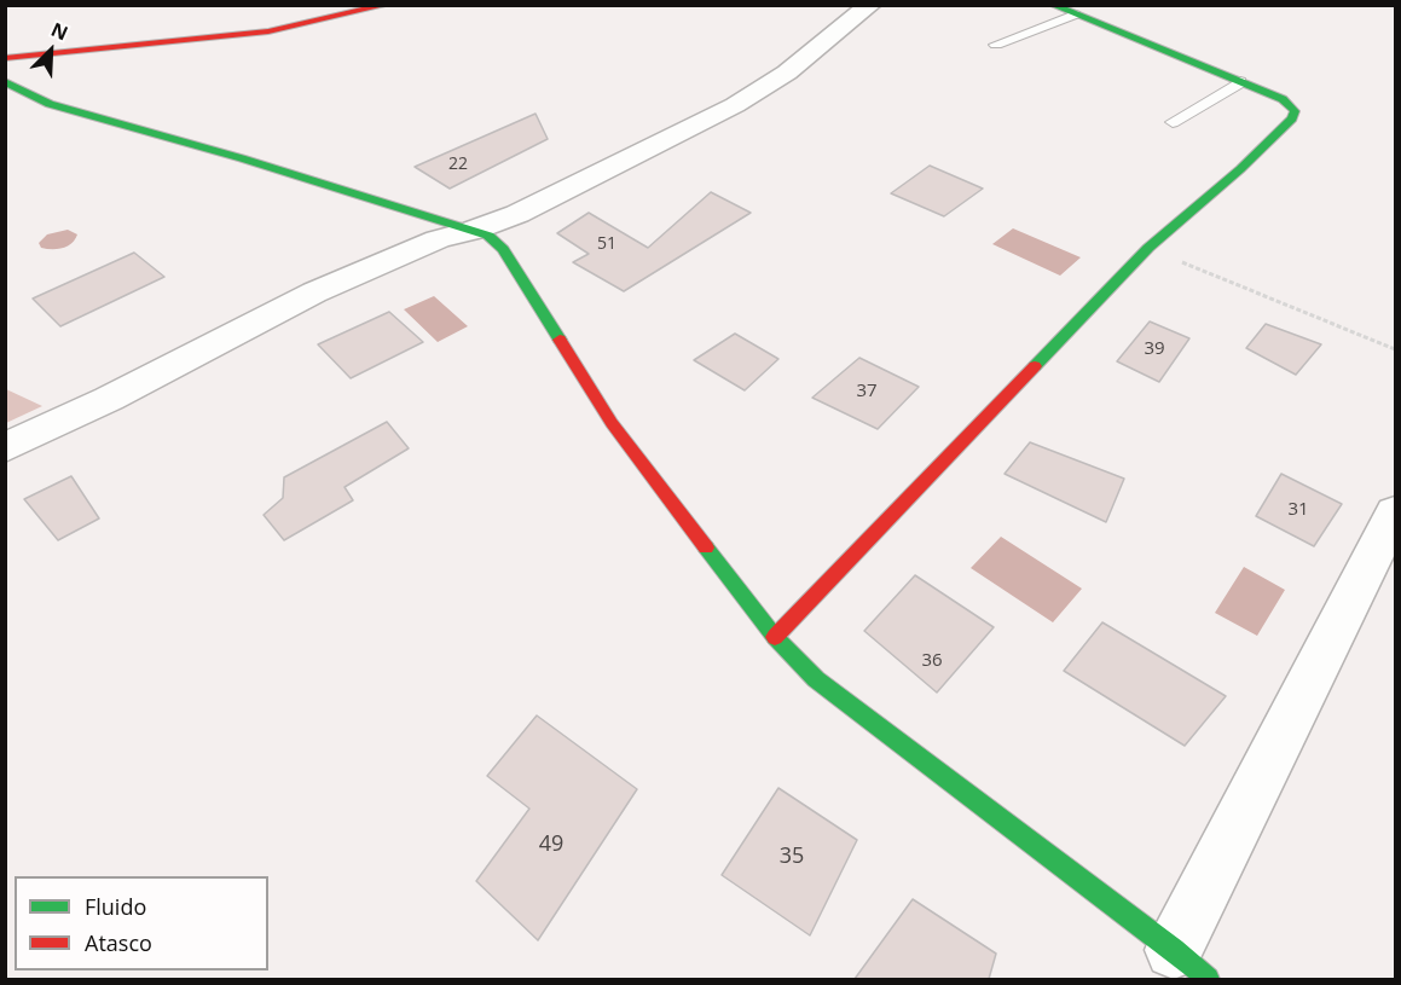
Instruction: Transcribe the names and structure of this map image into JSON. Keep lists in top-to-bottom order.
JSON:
{
  "house_numbers": [
    "22",
    "51",
    "39",
    "37",
    "31",
    "36",
    "49",
    "35"
  ],
  "legend": ["Fluido", "Atasco"],
  "north": "top right"
}
